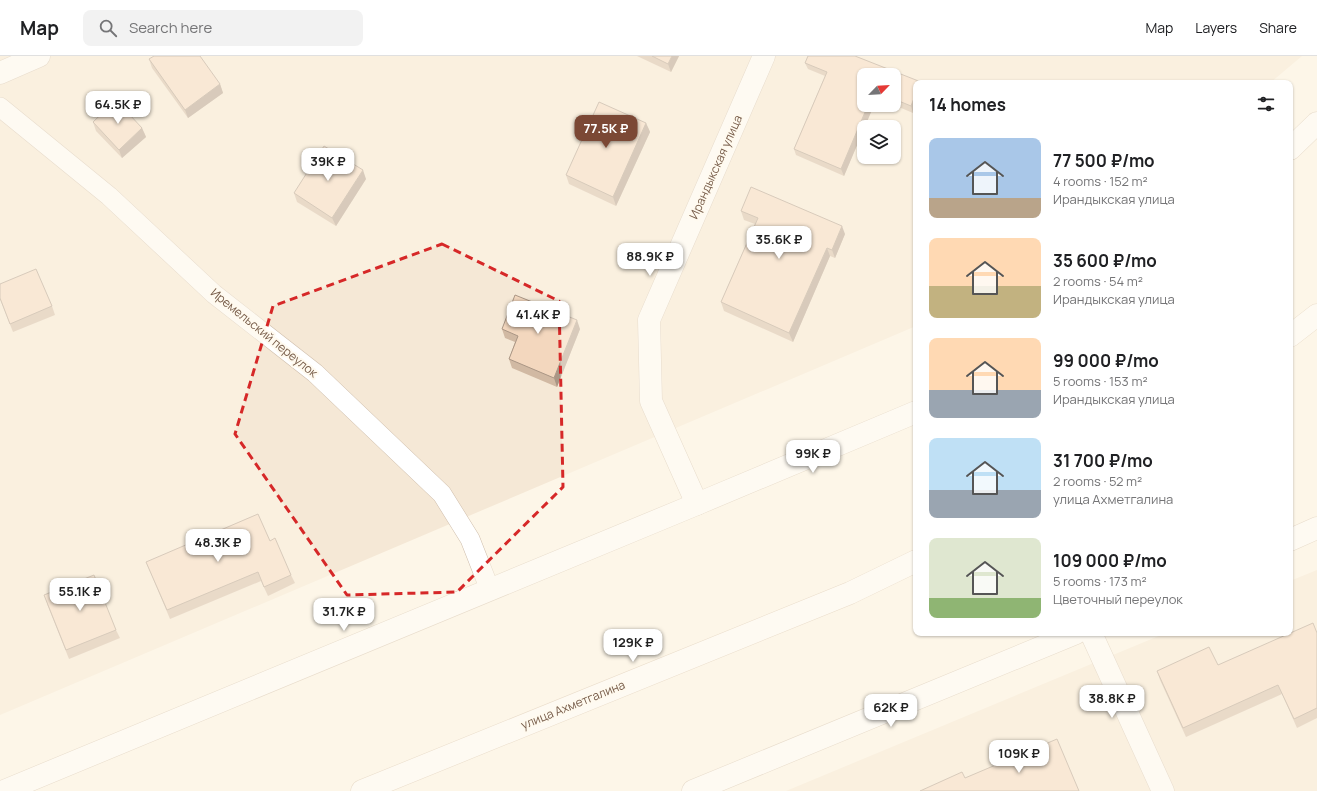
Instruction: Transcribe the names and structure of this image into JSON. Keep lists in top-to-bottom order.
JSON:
{
  "streets": {
    "street": ["Ирандыкская улица", "улица Ахметгалина"],
    "lane": ["Иремельский переулок"]
  },
  "north": "top right",
  "page": {
    "header": "Map",
    "search": "Search here",
    "nav": ["Map", "Layers", "Share"],
    "heading": "14 homes",
    "price": [
      "64.5K ₽",
      "77.5K ₽",
      "39K ₽",
      "35.6K ₽",
      "88.9K ₽",
      "41.4K ₽",
      "99K ₽",
      "48.3K ₽",
      "55.1K ₽",
      "31.7K ₽",
      "129K ₽",
      "38.8K ₽",
      "62K ₽",
      "109K ₽"
    ],
    "list": [
      {
        "name": "77 500 ₽/mo",
        "note": "4 rooms · 152 m² · Ирандыкская улица"
      },
      {
        "name": "35 600 ₽/mo",
        "note": "2 rooms · 54 m² · Ирандыкская улица"
      },
      {
        "name": "99 000 ₽/mo",
        "note": "5 rooms · 153 m² · Ирандыкская улица"
      },
      {
        "name": "31 700 ₽/mo",
        "note": "2 rooms · 52 m² · улица Ахметгалина"
      },
      {
        "name": "109 000 ₽/mo",
        "note": "5 rooms · 173 m² · Цветочный переулок"
      }
    ]
  }
}
